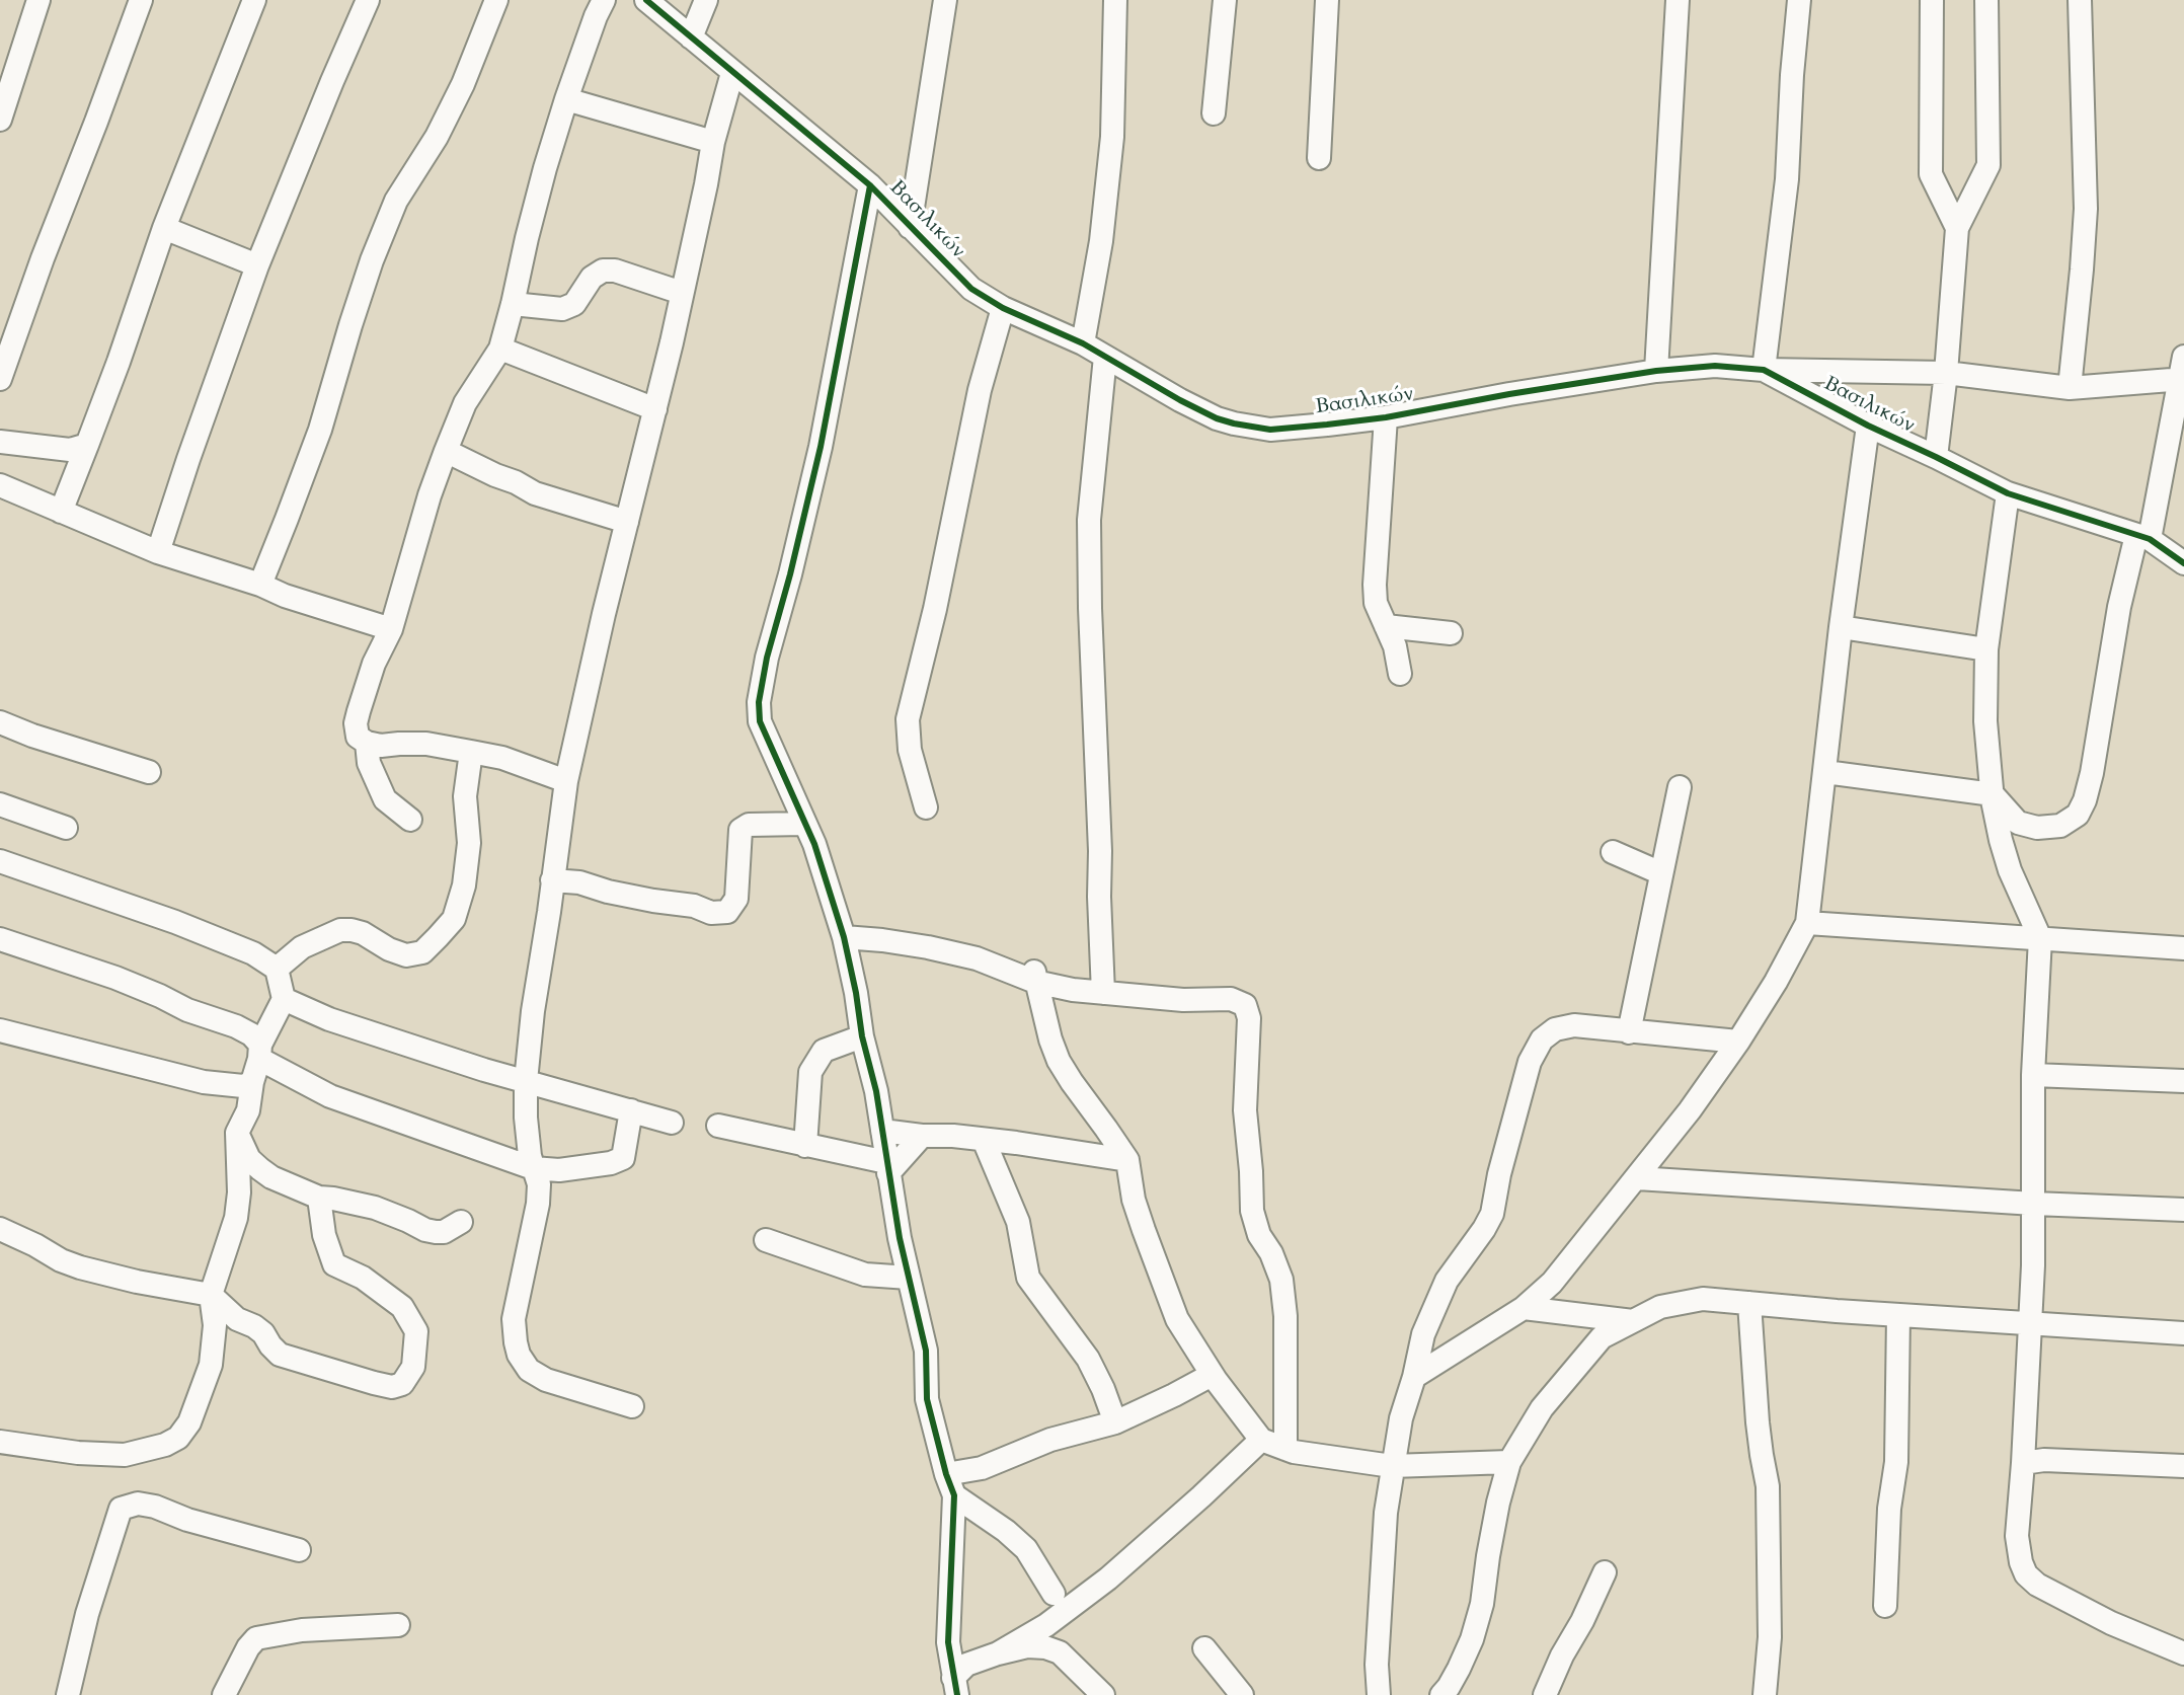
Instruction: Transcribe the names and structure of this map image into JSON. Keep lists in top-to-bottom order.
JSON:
{
  "streets": {
    "street": ["Βασιλικών"]
  }
}
